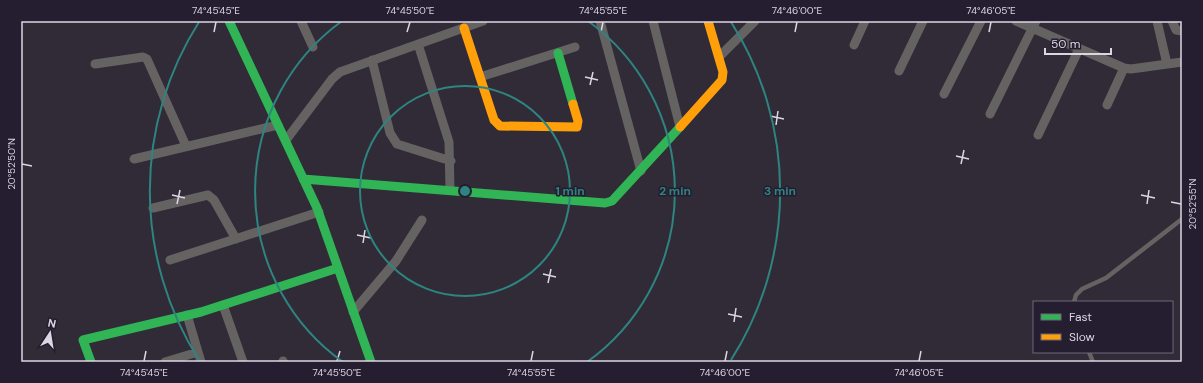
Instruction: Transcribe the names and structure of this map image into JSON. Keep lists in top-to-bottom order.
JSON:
{
  "legend": ["Fast", "Slow"],
  "scale_bar": "50 m",
  "north": "top",
  "coordinates": [
    "74°45'45\"E",
    "74°45'50\"E",
    "74°45'55\"E",
    "74°46'00\"E",
    "74°46'05\"E",
    "20°52'50\"N",
    "20°52'55\"N"
  ],
  "rings": ["1 min", "2 min", "3 min"]
}
